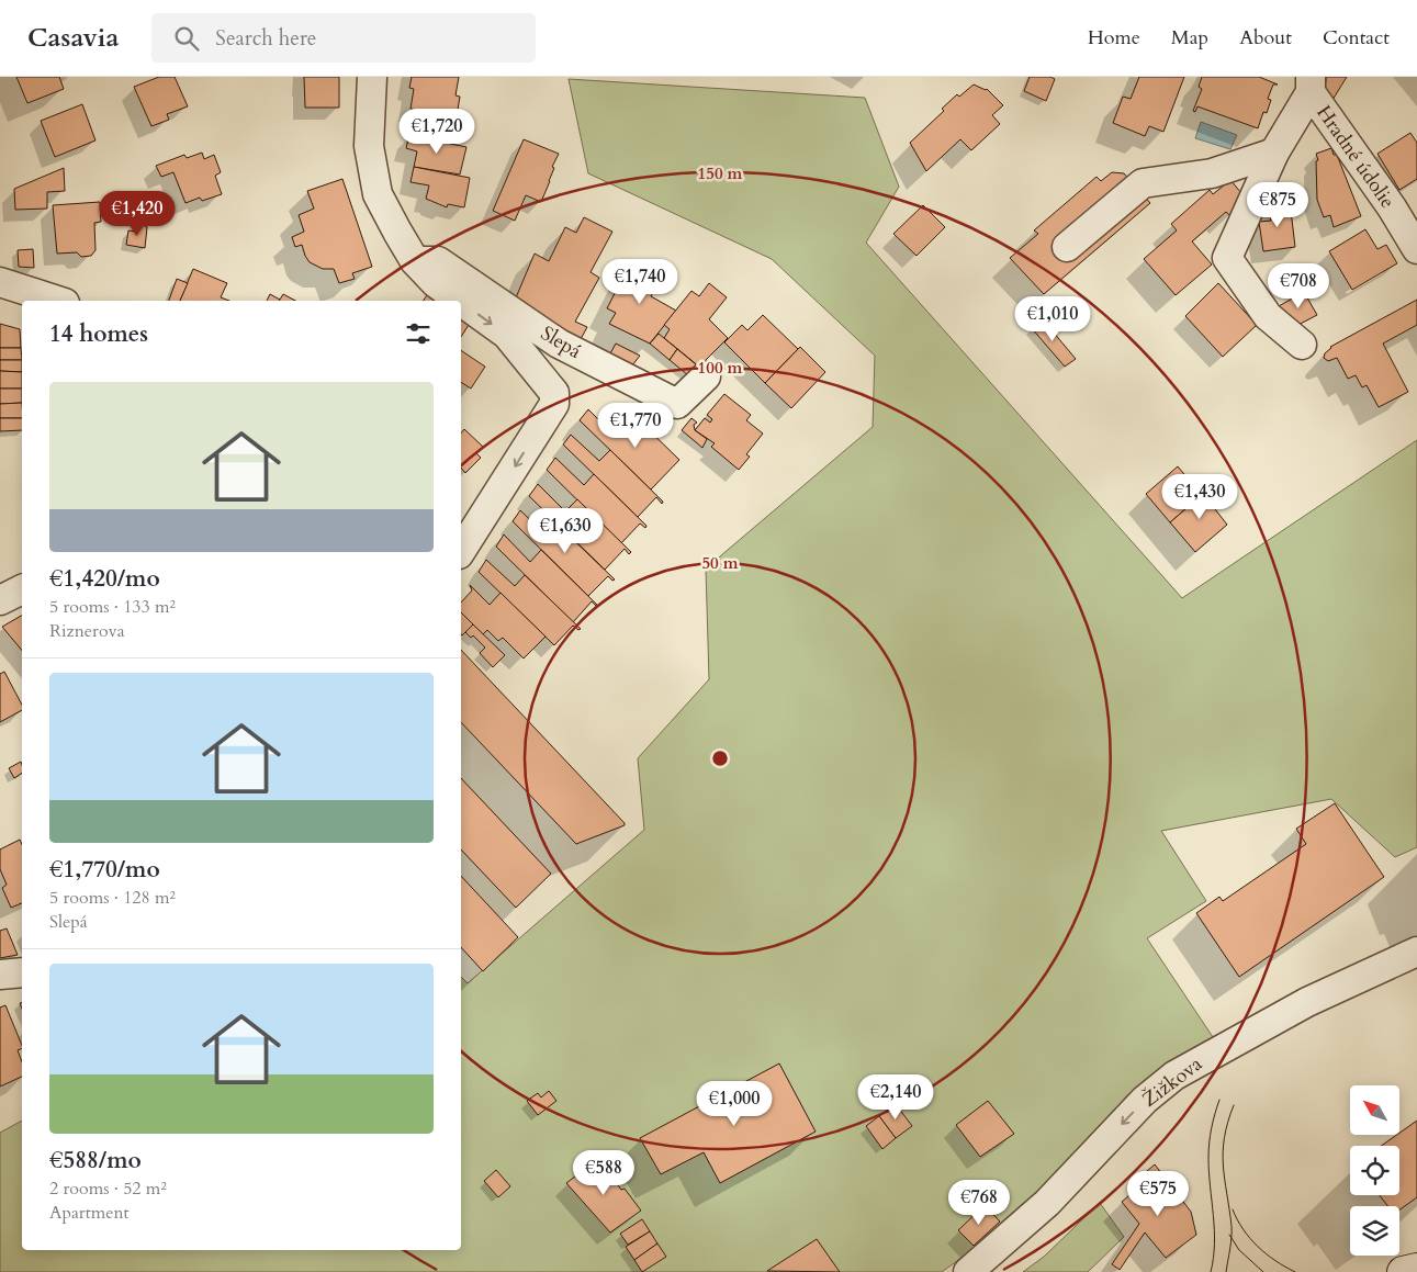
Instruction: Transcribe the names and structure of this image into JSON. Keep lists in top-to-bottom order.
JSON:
{
  "streets": {
    "street": ["Hradné údolie", "Slepá", "Žižkova"]
  },
  "one_way": ["Žižkova"],
  "north": "top left",
  "page": {
    "header": "Casavia",
    "search": "Search here",
    "nav": [
      "Home",
      "Map",
      "About",
      "Contact"
    ],
    "price": [
      "€1,720",
      "€875",
      "€1,420",
      "€1,740",
      "€708",
      "€1,010",
      "€1,770",
      "€1,430",
      "€1,630",
      "€2,140",
      "€1,000",
      "€588",
      "€575",
      "€768"
    ],
    "heading": "14 homes",
    "list": [
      {
        "name": "€1,420/mo",
        "note": "5 rooms · 133 m² · Riznerova"
      },
      {
        "name": "€1,770/mo",
        "note": "5 rooms · 128 m² · Slepá"
      },
      {
        "name": "€588/mo",
        "note": "2 rooms · 52 m² · Apartment"
      }
    ]
  },
  "rings": ["150 m", "100 m", "50 m"]
}
